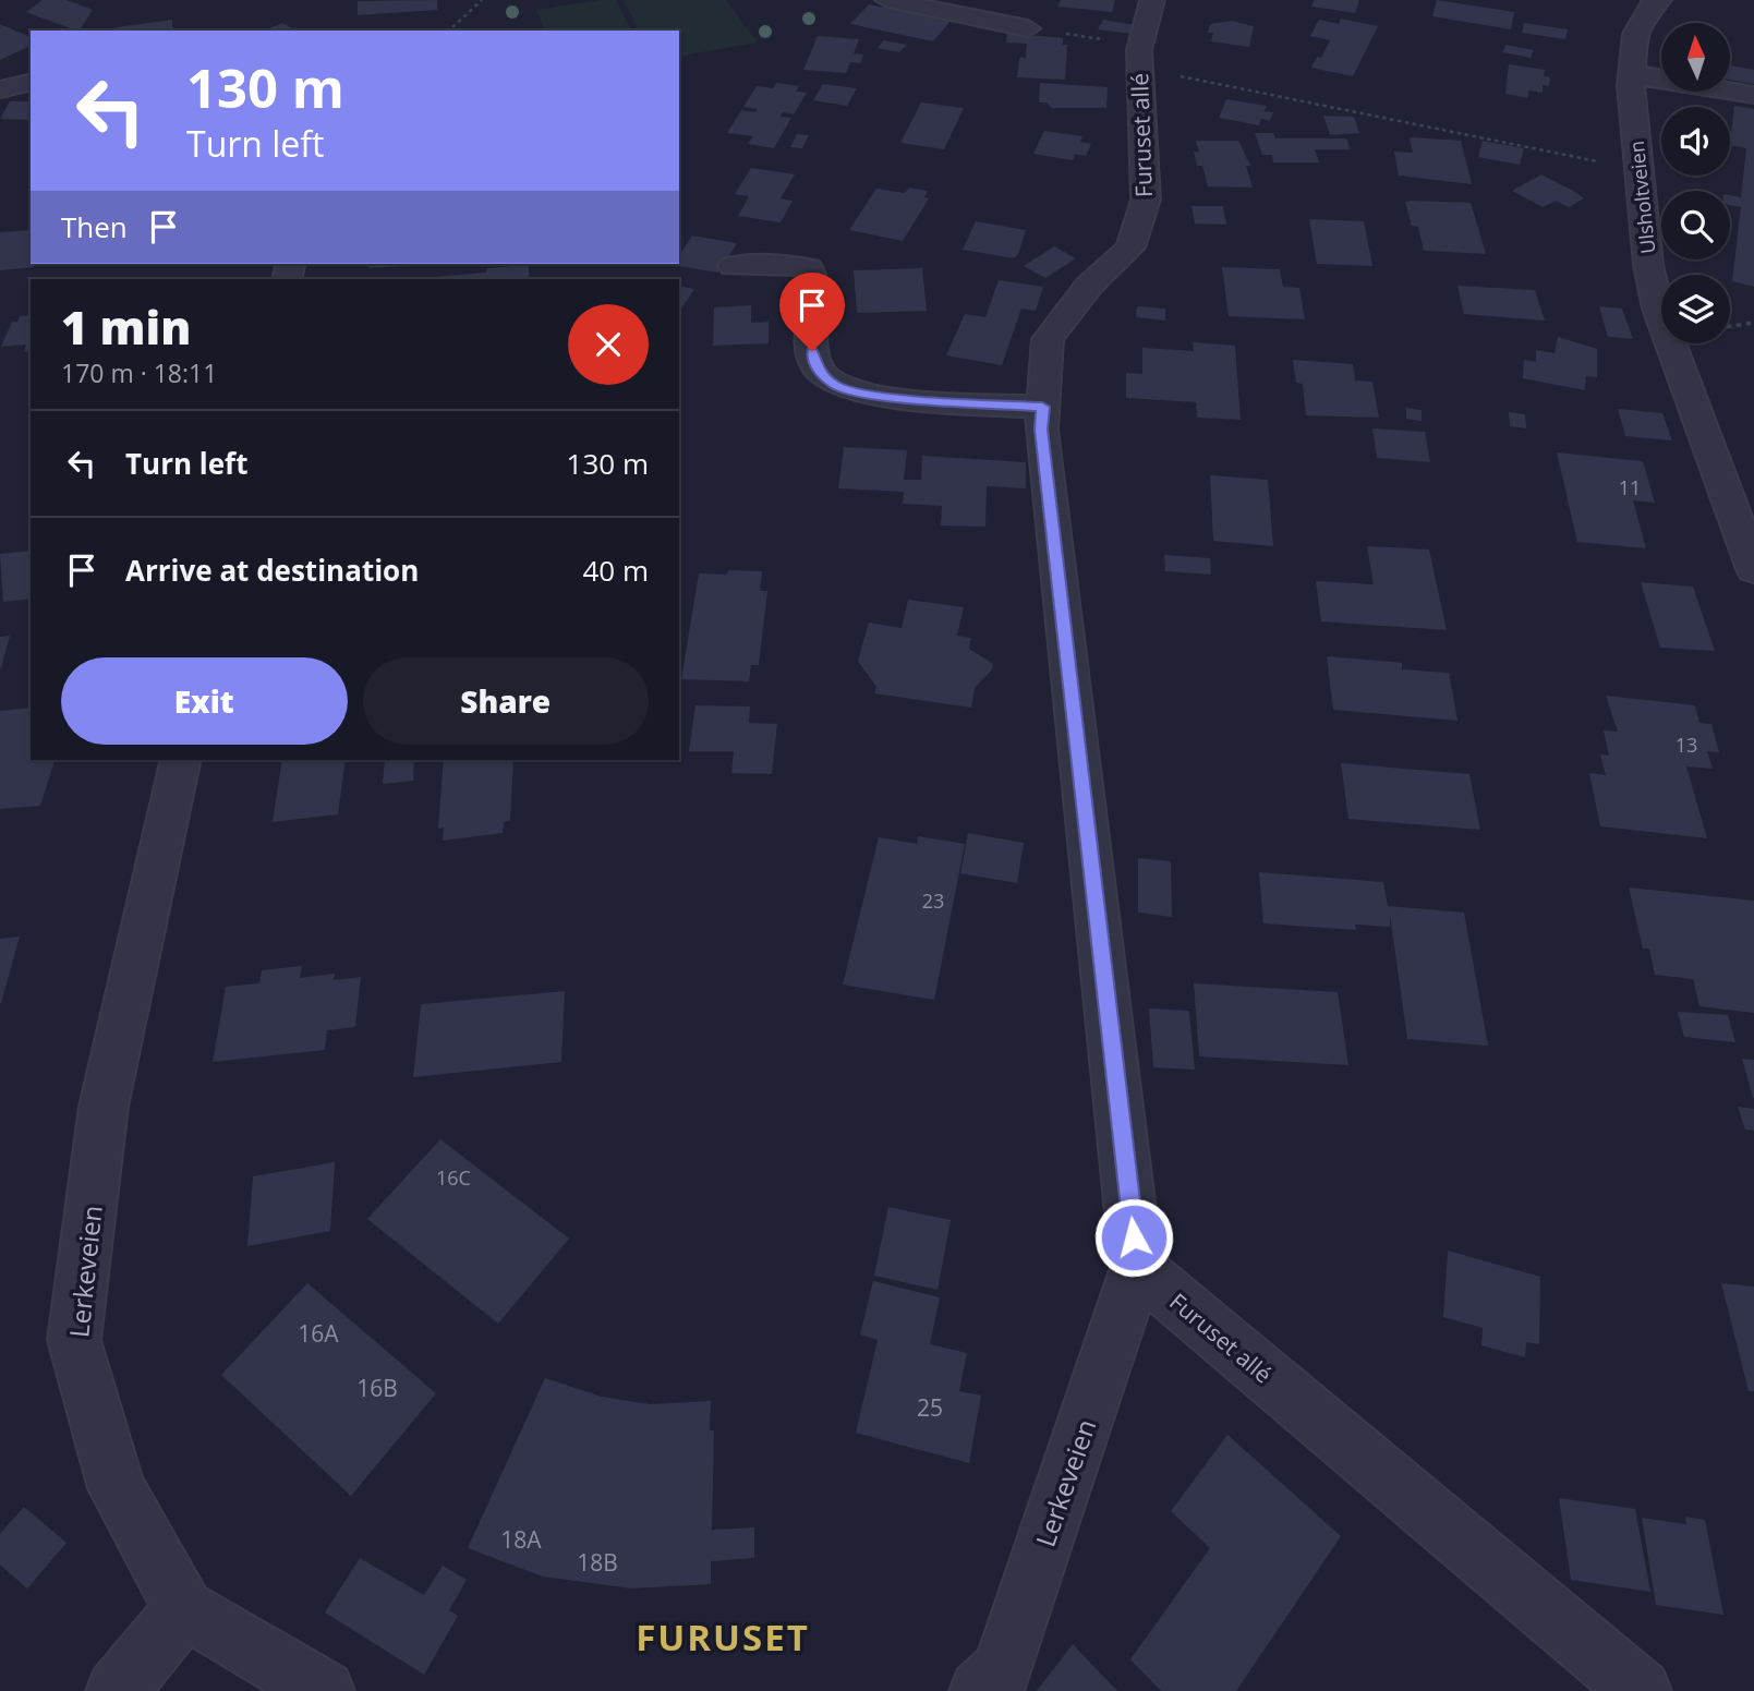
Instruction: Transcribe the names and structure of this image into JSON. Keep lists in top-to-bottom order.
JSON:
{
  "streets": {
    "street": ["Furuset allé", "Ulsholtveien", "Lerkeveien"]
  },
  "crossings": [
    ["Furuset allé", "Lerkeveien"]
  ],
  "districts": ["FURUSET"],
  "house_numbers": [
    "11",
    "13",
    "23",
    "16C",
    "16A",
    "16B",
    "25",
    "18A",
    "18B"
  ],
  "north": "top",
  "page": {
    "turn": ["130 m", "Turn left"],
    "then": "Then",
    "heading": ["1 min", "170 m · 18:11"],
    "list": [
      {
        "name": "Turn left",
        "value": "130 m"
      },
      {
        "name": "Arrive at destination",
        "value": "40 m"
      }
    ],
    "buttons": ["Exit", "Share"]
  }
}
